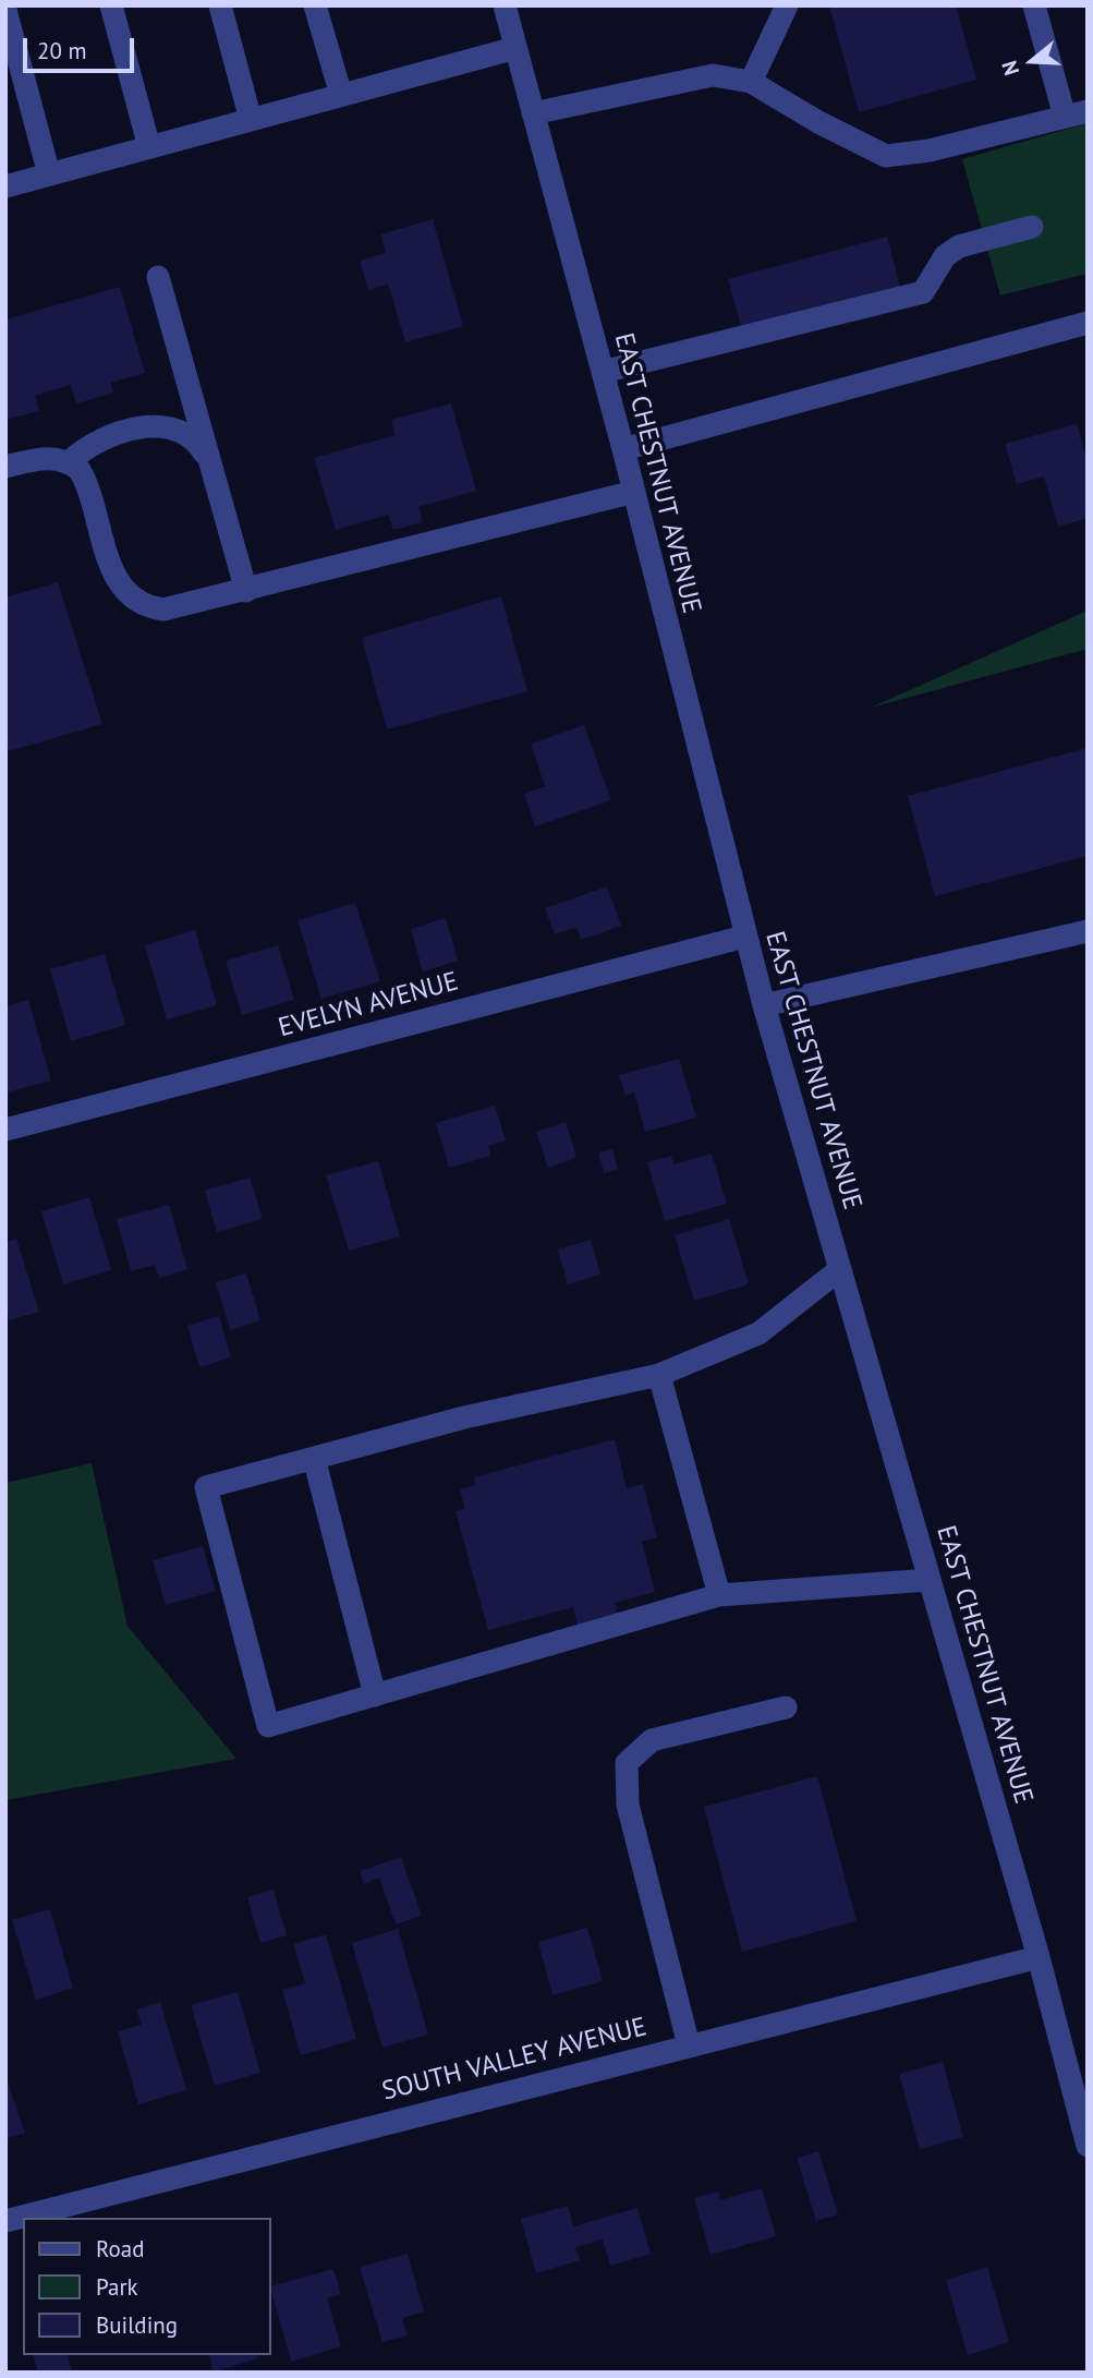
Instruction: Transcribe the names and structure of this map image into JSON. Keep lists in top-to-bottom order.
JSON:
{
  "streets": {
    "street": ["EAST CHESTNUT AVENUE", "EVELYN AVENUE", "SOUTH VALLEY AVENUE"]
  },
  "crossings": [
    ["EAST CHESTNUT AVENUE", "EVELYN AVENUE"],
    ["EAST CHESTNUT AVENUE", "SOUTH VALLEY AVENUE"]
  ],
  "legend": ["Road", "Park", "Building"],
  "scale_bar": "20 m",
  "north": "left"
}
